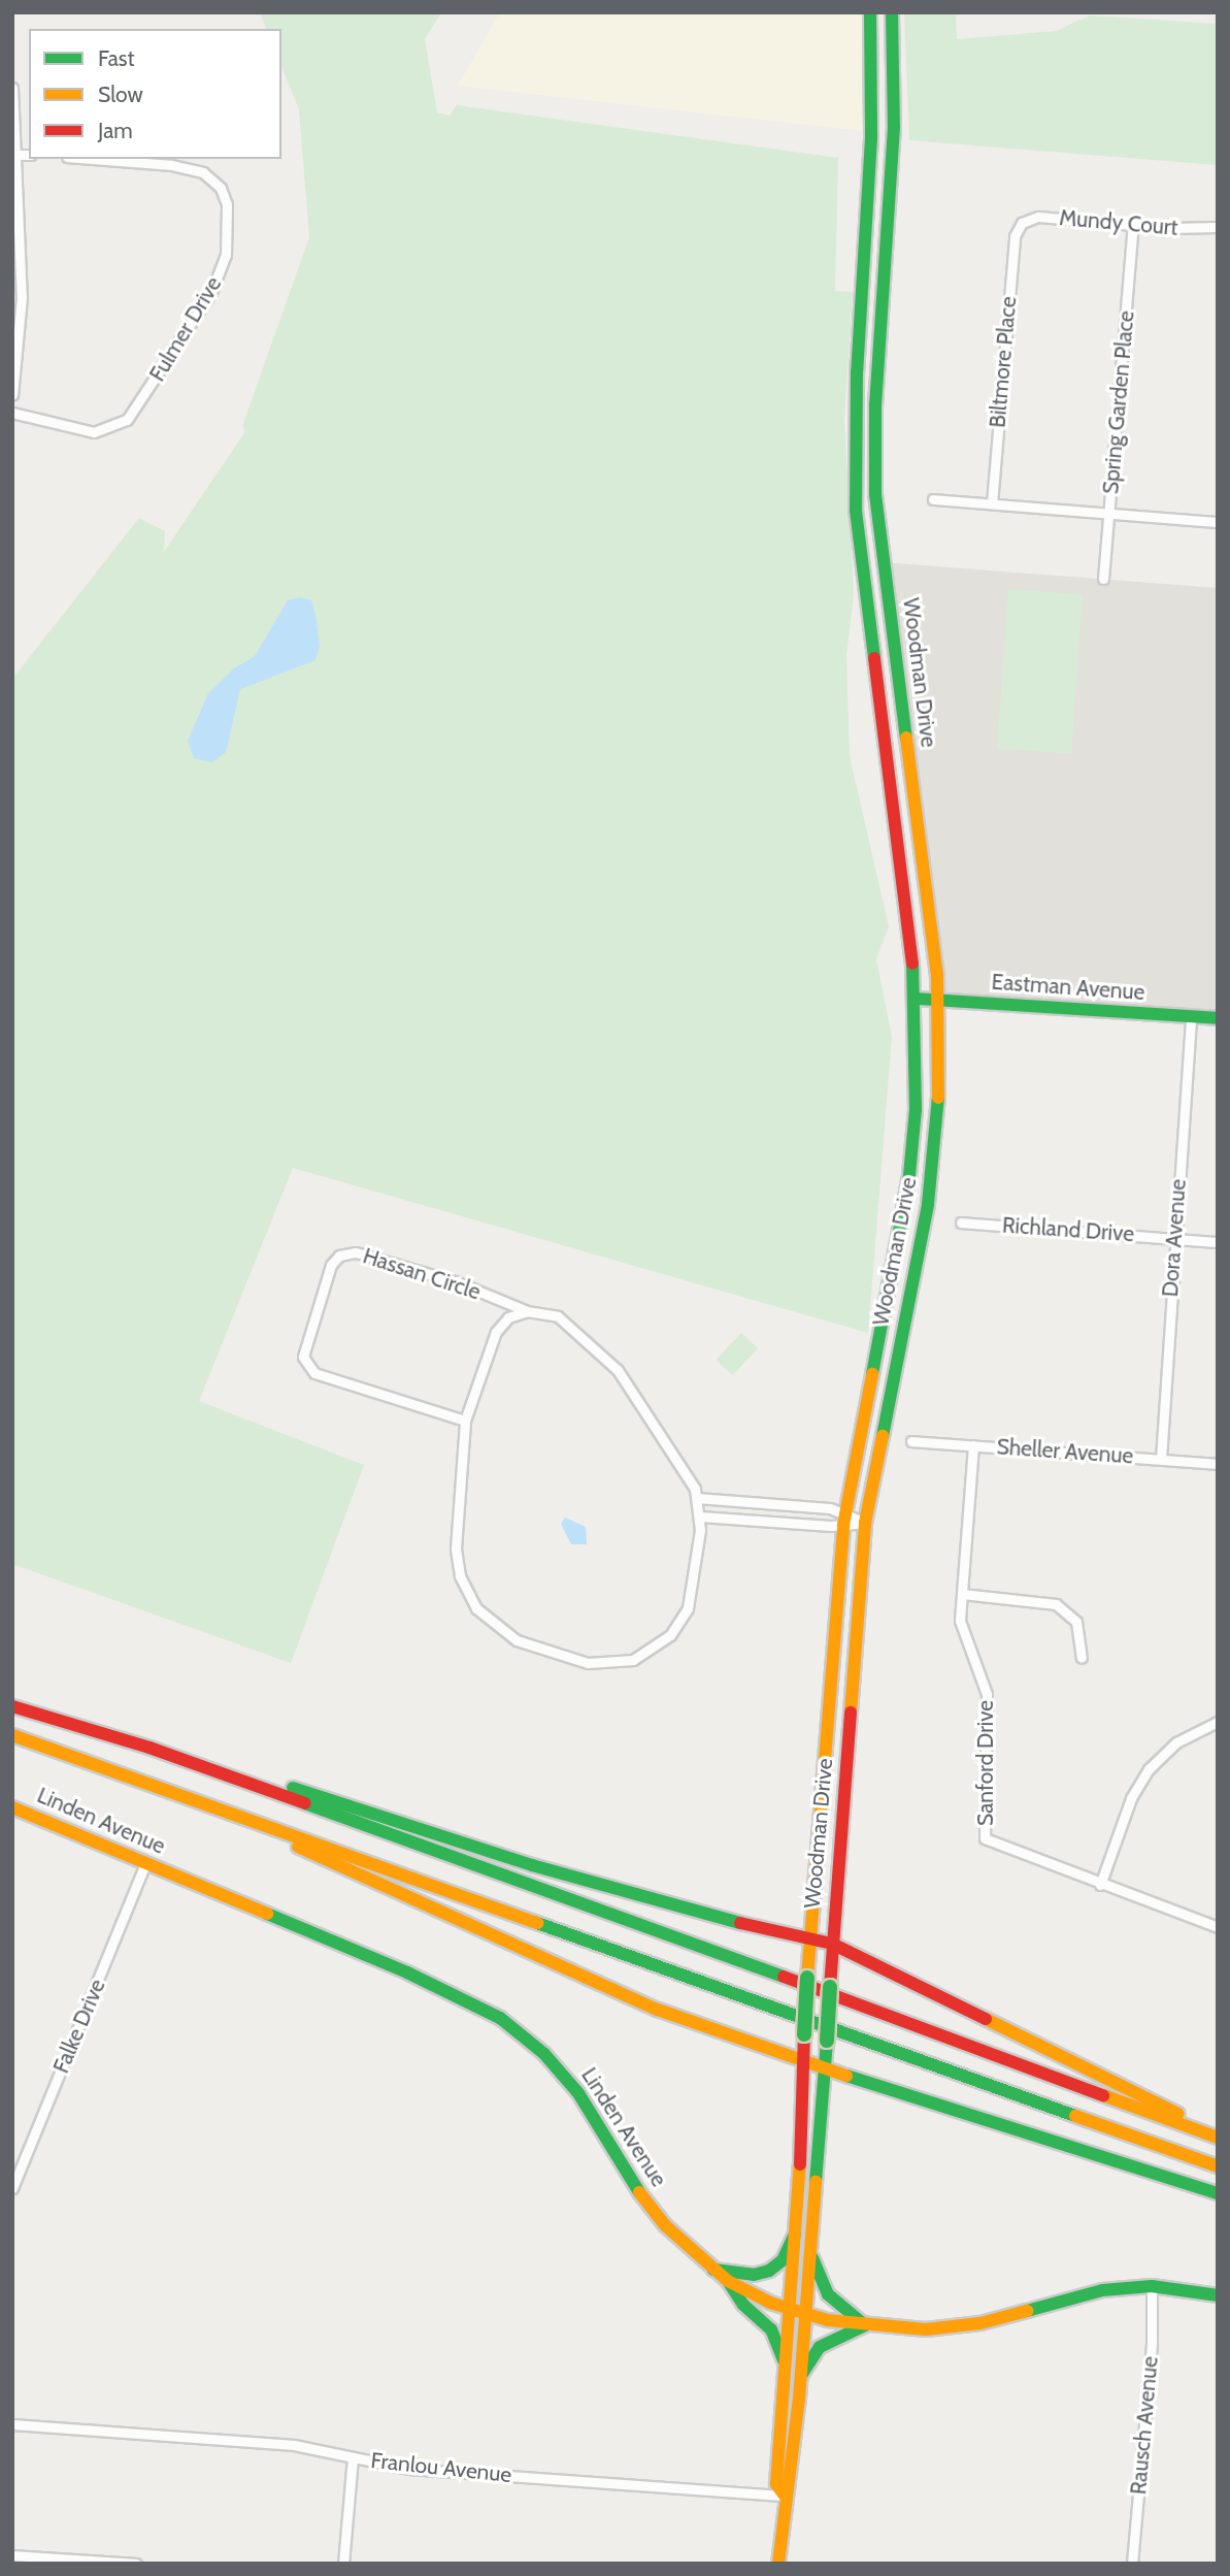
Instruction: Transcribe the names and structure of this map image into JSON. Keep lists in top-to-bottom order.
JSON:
{
  "streets": {
    "main road": ["Woodman Drive", "Eastman Avenue", "Linden Avenue"],
    "street": [
      "Mundy Court",
      "Fulmer Drive",
      "Biltmore Place",
      "Spring Garden Place",
      "Richland Drive",
      "Dora Avenue",
      "Hassan Circle",
      "Sheller Avenue",
      "Sanford Drive",
      "Falke Drive",
      "Rausch Avenue",
      "Franlou Avenue"
    ]
  },
  "crossings": [
    ["Mundy Court", "Biltmore Place"],
    ["Mundy Court", "Spring Garden Place"],
    ["Woodman Drive", "Eastman Avenue"],
    ["Woodman Drive", "Linden Avenue"],
    ["Woodman Drive", "Franlou Avenue"],
    ["Eastman Avenue", "Dora Avenue"],
    ["Richland Drive", "Dora Avenue"],
    ["Dora Avenue", "Sheller Avenue"],
    ["Sheller Avenue", "Sanford Drive"],
    ["Linden Avenue", "Falke Drive"],
    ["Linden Avenue", "Rausch Avenue"]
  ],
  "legend": ["Fast", "Slow", "Jam"]
}
